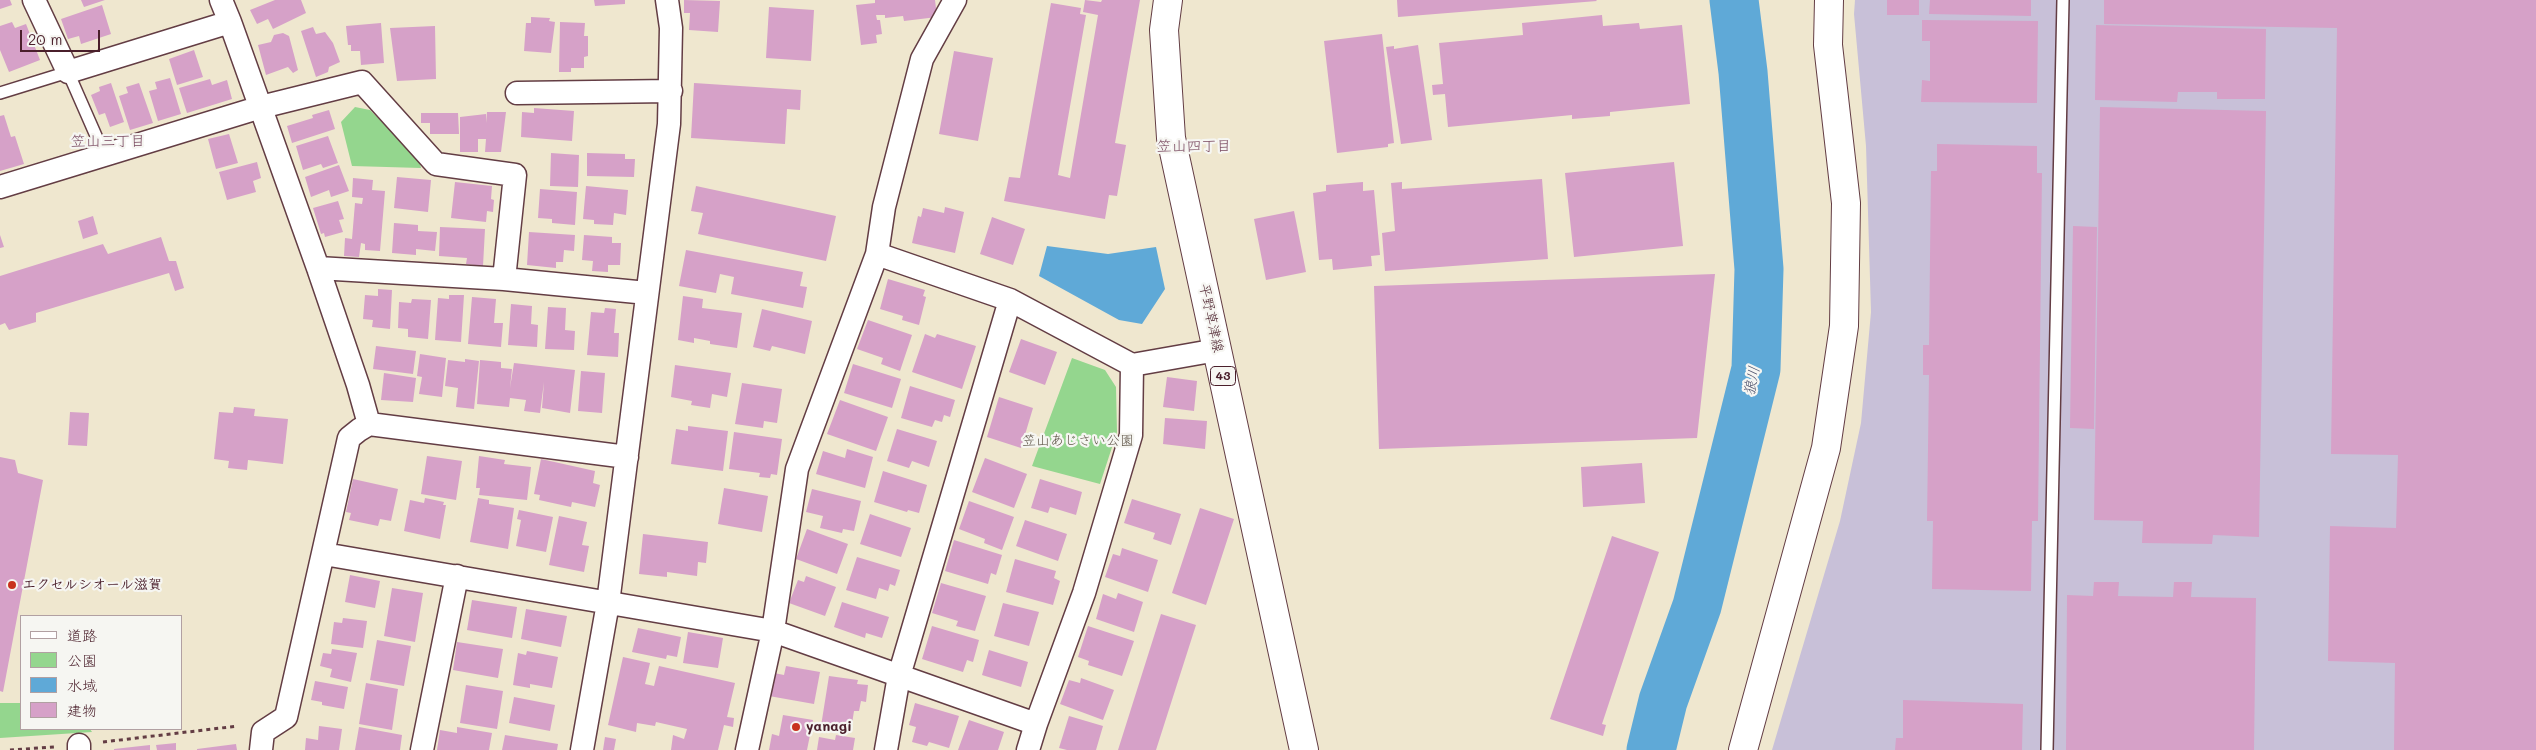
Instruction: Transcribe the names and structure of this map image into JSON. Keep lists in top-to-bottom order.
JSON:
{
  "streets": {
    "main road": ["平野草津線", "43"]
  },
  "districts": ["笠山三丁目", "笠山四丁目"],
  "water": ["狼川"],
  "parks": ["笠山あじさい公園"],
  "places": ["エクセルシオール滋賀", "yanagi"],
  "legend": [
    "道路",
    "公園",
    "水域",
    "建物"
  ],
  "scale_bar": "20 m"
}
